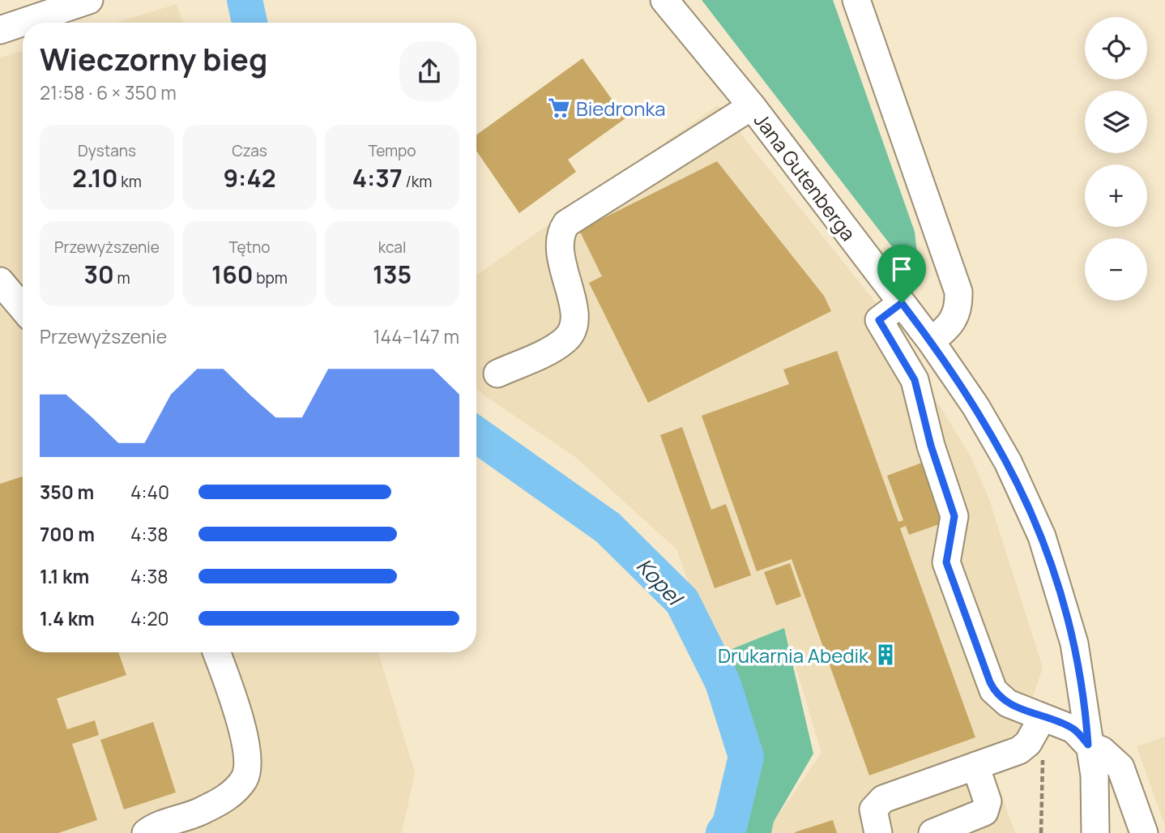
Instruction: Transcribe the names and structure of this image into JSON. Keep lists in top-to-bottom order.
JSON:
{
  "streets": {
    "street": ["Jana Gutenberga"]
  },
  "water": ["Kopel"],
  "places": {
    "supermarket": ["Biedronka"],
    "building": ["Drukarnia Abedik"]
  },
  "page": {
    "map_buttons": ["+", "−"],
    "heading": ["Wieczorny bieg", "21:58 · 6 × 350 m"],
    "stats": [
      ["Dystans", "2.10 km"],
      ["Czas", "9:42"],
      ["Tempo", "4:37 /km"],
      ["Przewyższenie", "30 m"],
      ["Tętno", "160 bpm"],
      ["kcal", "135"]
    ],
    "chart": ["Przewyższenie", "144–147 m"],
    "list": [
      {
        "name": "350 m",
        "note": "4:40"
      },
      {
        "name": "700 m",
        "note": "4:38"
      },
      {
        "name": "1.1 km",
        "note": "4:38"
      },
      {
        "name": "1.4 km",
        "note": "4:20"
      }
    ]
  }
}
